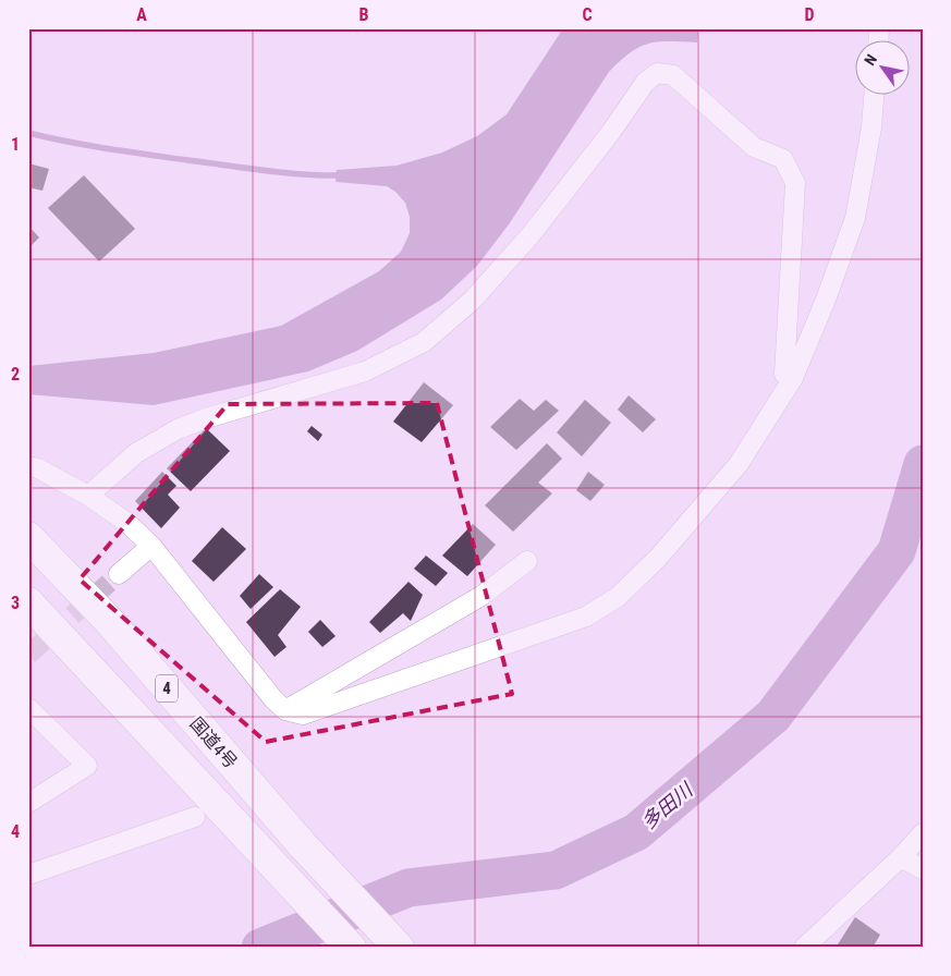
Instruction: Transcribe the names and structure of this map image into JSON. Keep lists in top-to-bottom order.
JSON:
{
  "streets": {
    "highway": ["4", "国道4号"]
  },
  "water": ["多田川"],
  "north": "top left",
  "grid": {
    "columns": [
      "A",
      "B",
      "C",
      "D"
    ],
    "rows": [
      "1",
      "2",
      "3",
      "4"
    ]
  }
}
